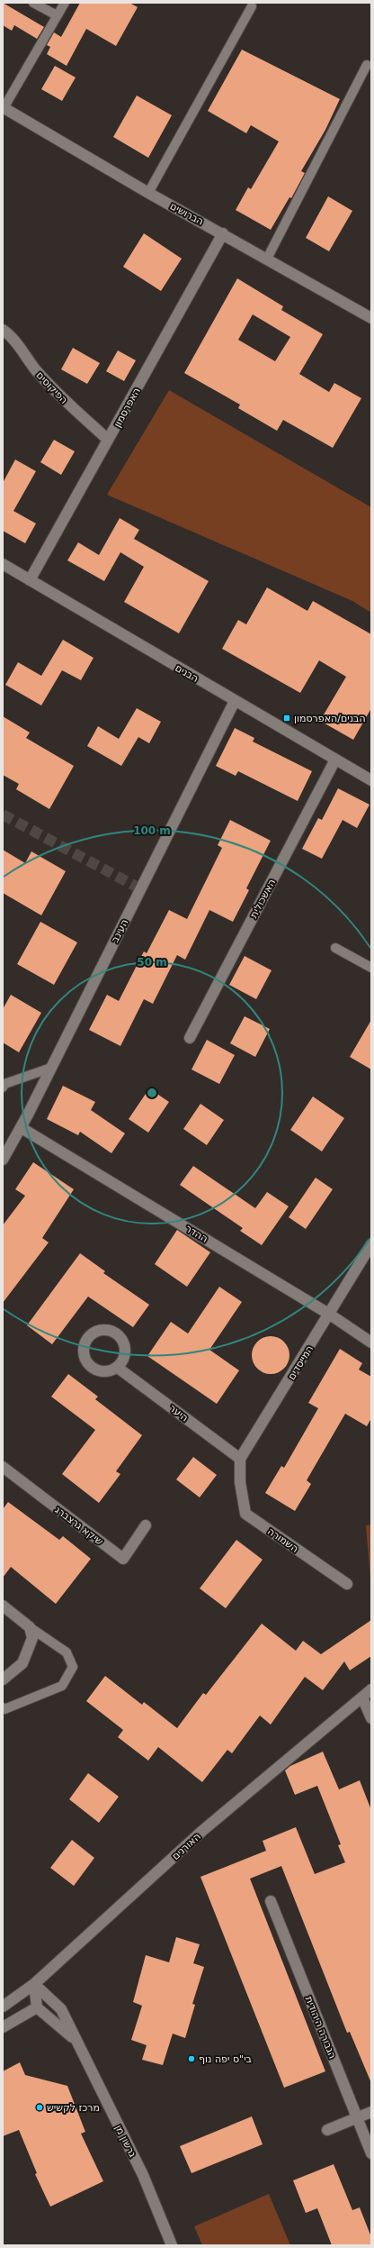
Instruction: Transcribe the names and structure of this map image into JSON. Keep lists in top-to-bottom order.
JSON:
{
  "streets": {
    "street": [
      "הברושים",
      "הפיקוסים",
      "האפרסמון",
      "הבנים",
      "האשכולית",
      "העינב",
      "ההדר",
      "המייסדים",
      "היער",
      "שיקא גרצברג",
      "השמורה",
      "האורנים",
      "הגבורה היהודית",
      "גרשון מן"
    ]
  },
  "crossings": [
    ["הברושים", "האפרסמון"],
    ["הפיקוסים", "האפרסמון"],
    ["האפרסמון", "הבנים"],
    ["הבנים", "האשכולית"],
    ["הבנים", "העינב"],
    ["העינב", "ההדר"],
    ["ההדר", "המייסדים"],
    ["המייסדים", "היער"],
    ["המייסדים", "השמורה"],
    ["היער", "השמורה"],
    ["האורנים", "גרשון מן"]
  ],
  "places": {
    "transit": ["הבנים/האפרסמון"],
    "other": ["בי\"ס יפה נוף", "מרכז לקשיש"]
  },
  "rings": ["100 m", "50 m"]
}
